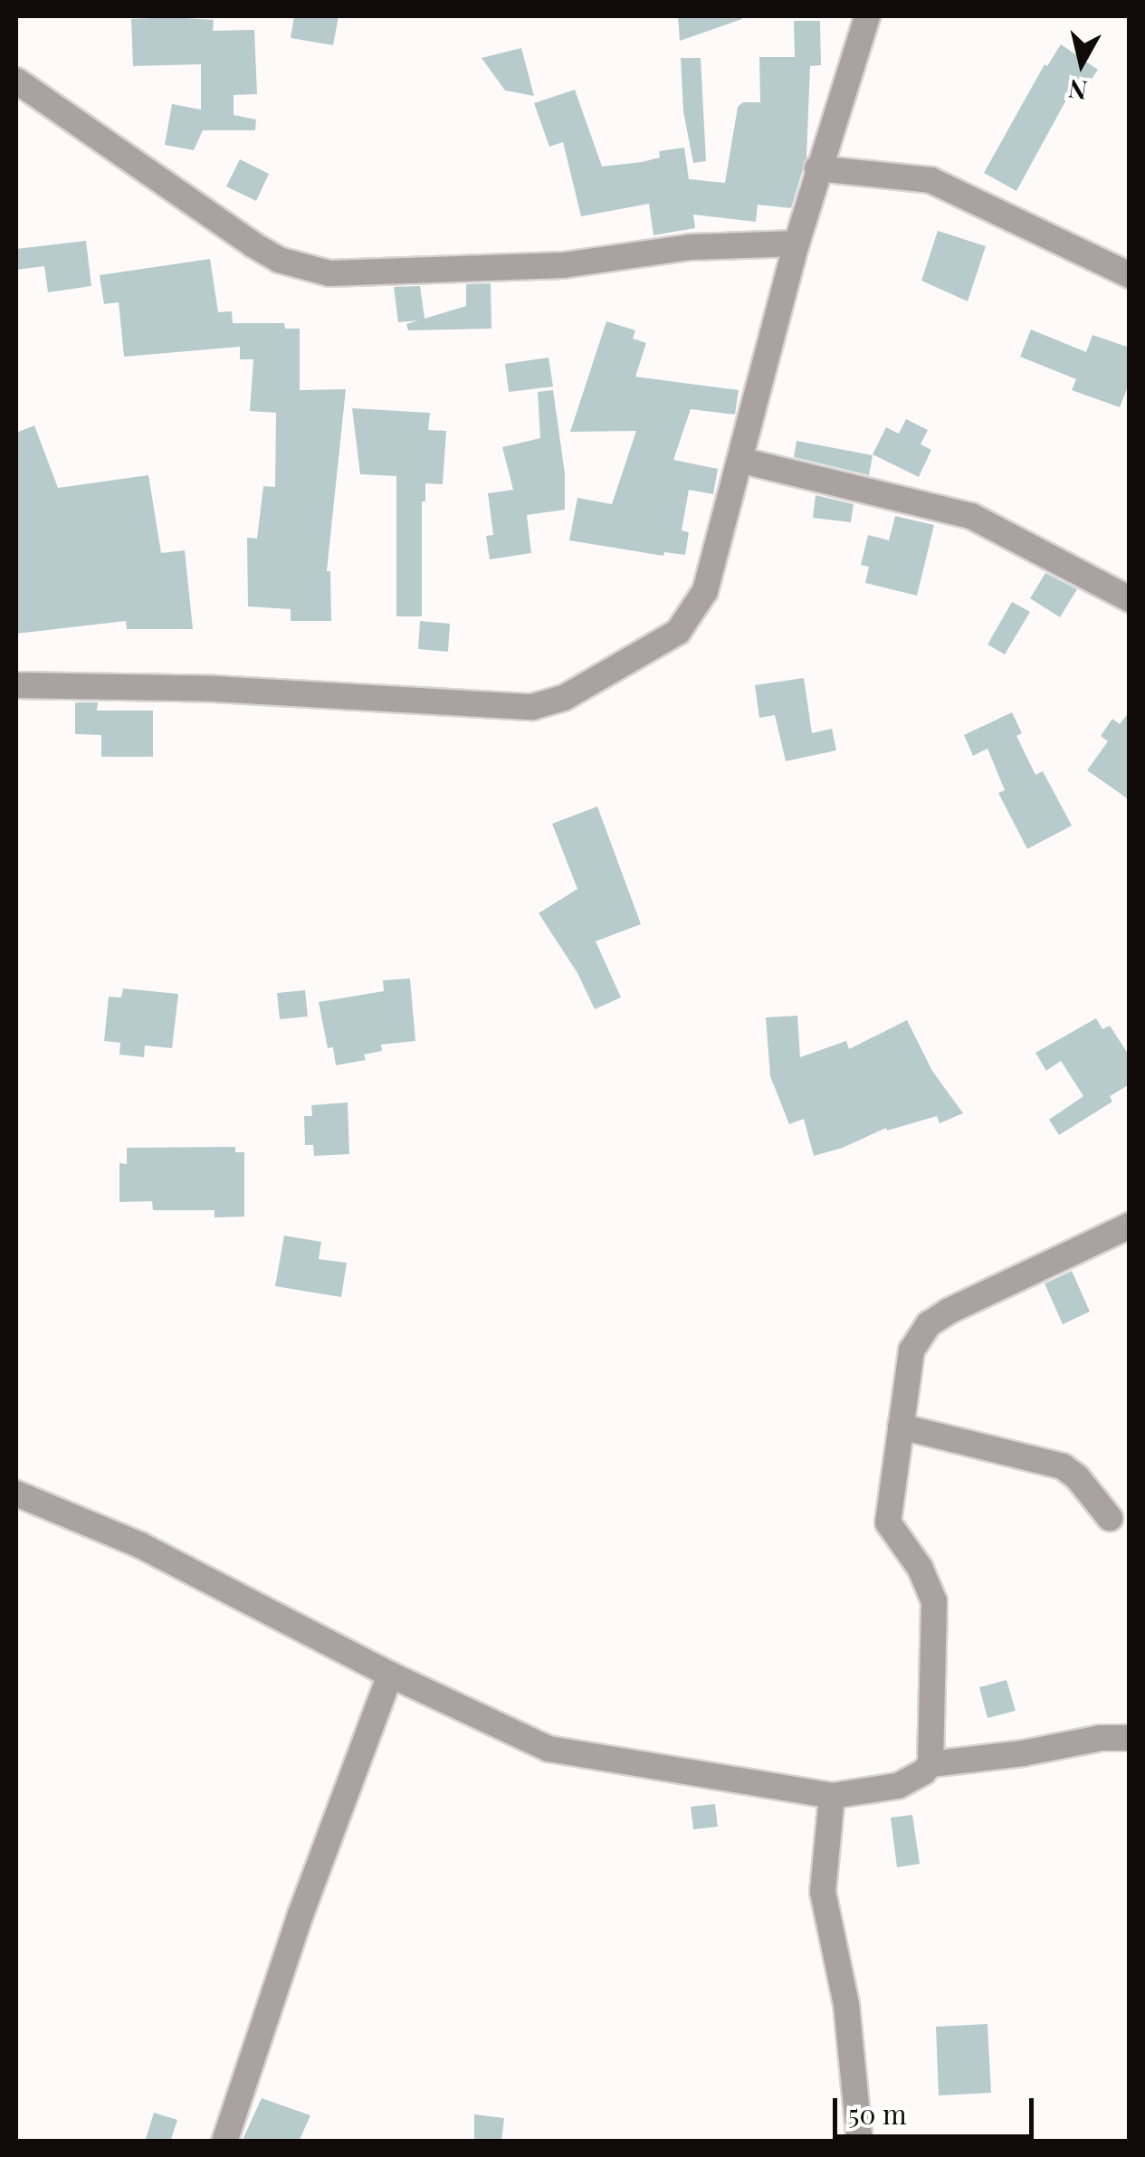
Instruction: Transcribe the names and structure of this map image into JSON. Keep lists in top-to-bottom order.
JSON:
{
  "scale_bar": "50 m",
  "north": "bottom"
}
